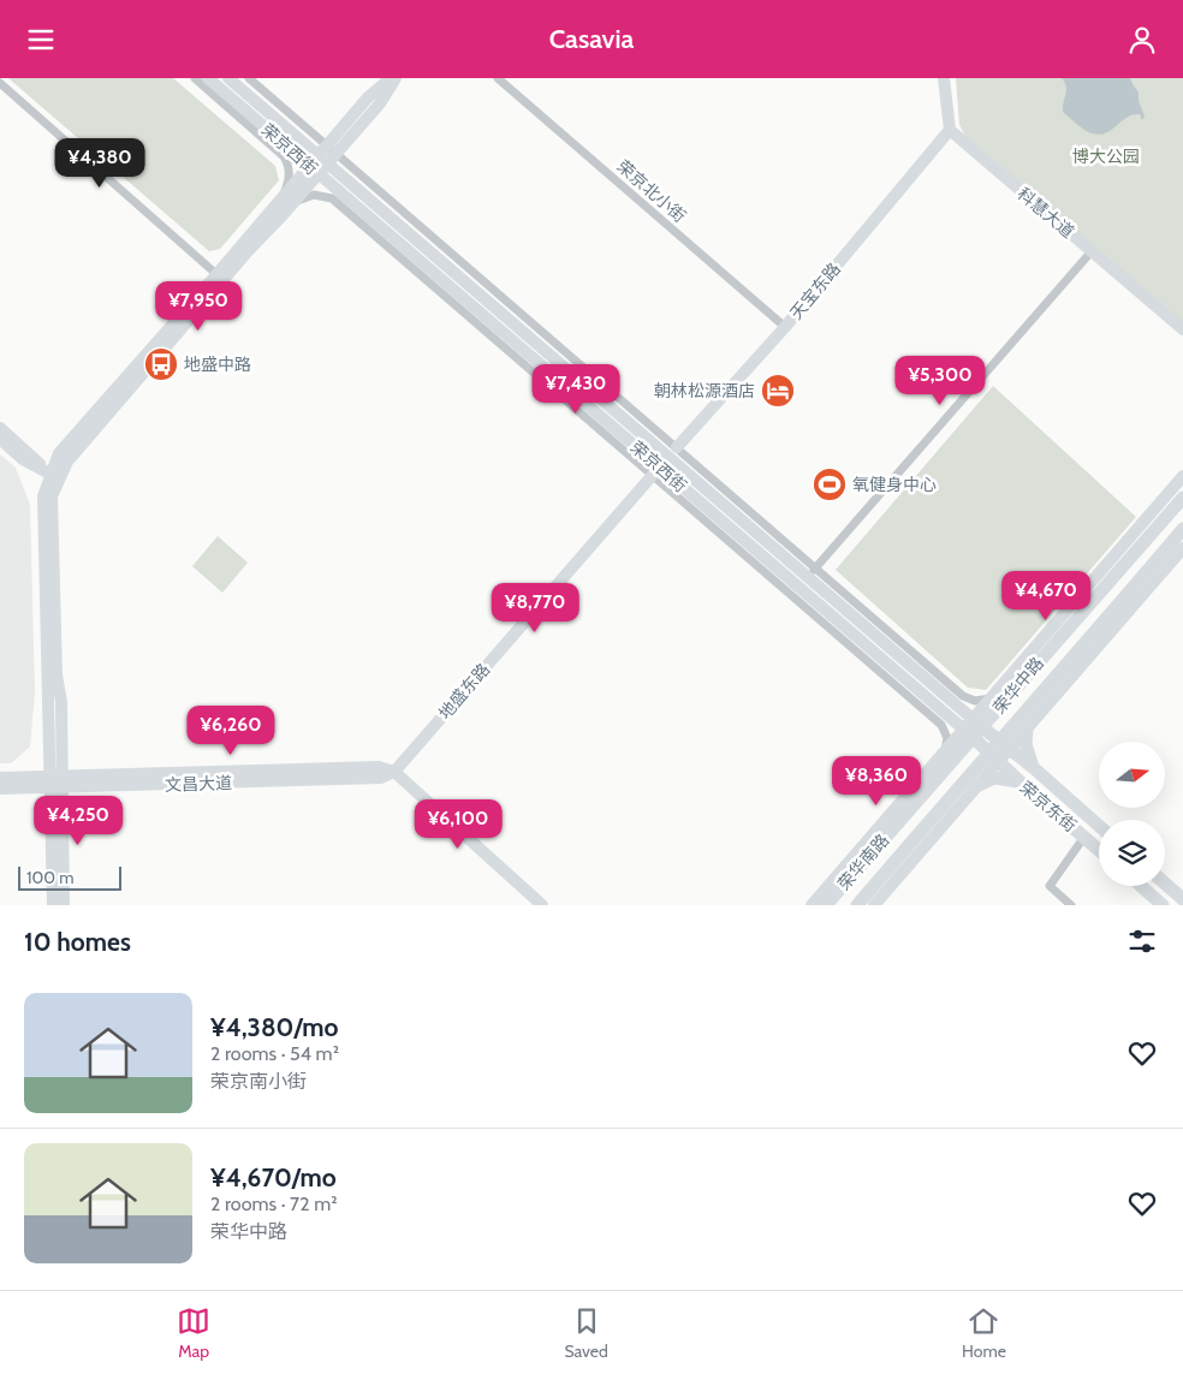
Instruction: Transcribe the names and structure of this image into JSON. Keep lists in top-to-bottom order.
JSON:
{
  "streets": {
    "main road": ["荣华中路", "荣京东街", "荣华南路"],
    "street": [
      "荣京西街",
      "荣京北小街",
      "科慧大道",
      "天宝东路",
      "地盛东路",
      "文昌大道"
    ]
  },
  "crossings": [
    ["荣京西街", "荣华中路"],
    ["荣京西街", "荣京东街"],
    ["荣京西街", "荣华南路"],
    ["荣京北小街", "天宝东路"],
    ["科慧大道", "天宝东路"],
    ["荣华中路", "荣京东街"],
    ["荣华中路", "荣华南路"],
    ["地盛东路", "文昌大道"],
    ["荣京东街", "荣华南路"]
  ],
  "parks": ["博大公园"],
  "places": {
    "bus stop": ["地盛中路"],
    "hotel": ["朝林松源酒店"],
    "sports": ["氧健身中心"]
  },
  "scale_bar": "100 m",
  "north": "right",
  "page": {
    "header": "Casavia",
    "price": [
      "¥4,380",
      "¥7,950",
      "¥5,300",
      "¥7,430",
      "¥4,670",
      "¥8,770",
      "¥6,260",
      "¥8,360",
      "¥4,250",
      "¥6,100"
    ],
    "scale": "100 m",
    "heading": "10 homes",
    "list": [
      {
        "name": "¥4,380/mo",
        "note": "2 rooms · 54 m² · 荣京南小街"
      },
      {
        "name": "¥4,670/mo",
        "note": "2 rooms · 72 m² · 荣华中路"
      }
    ],
    "tabs": ["Map", "Saved", "Home"]
  }
}
